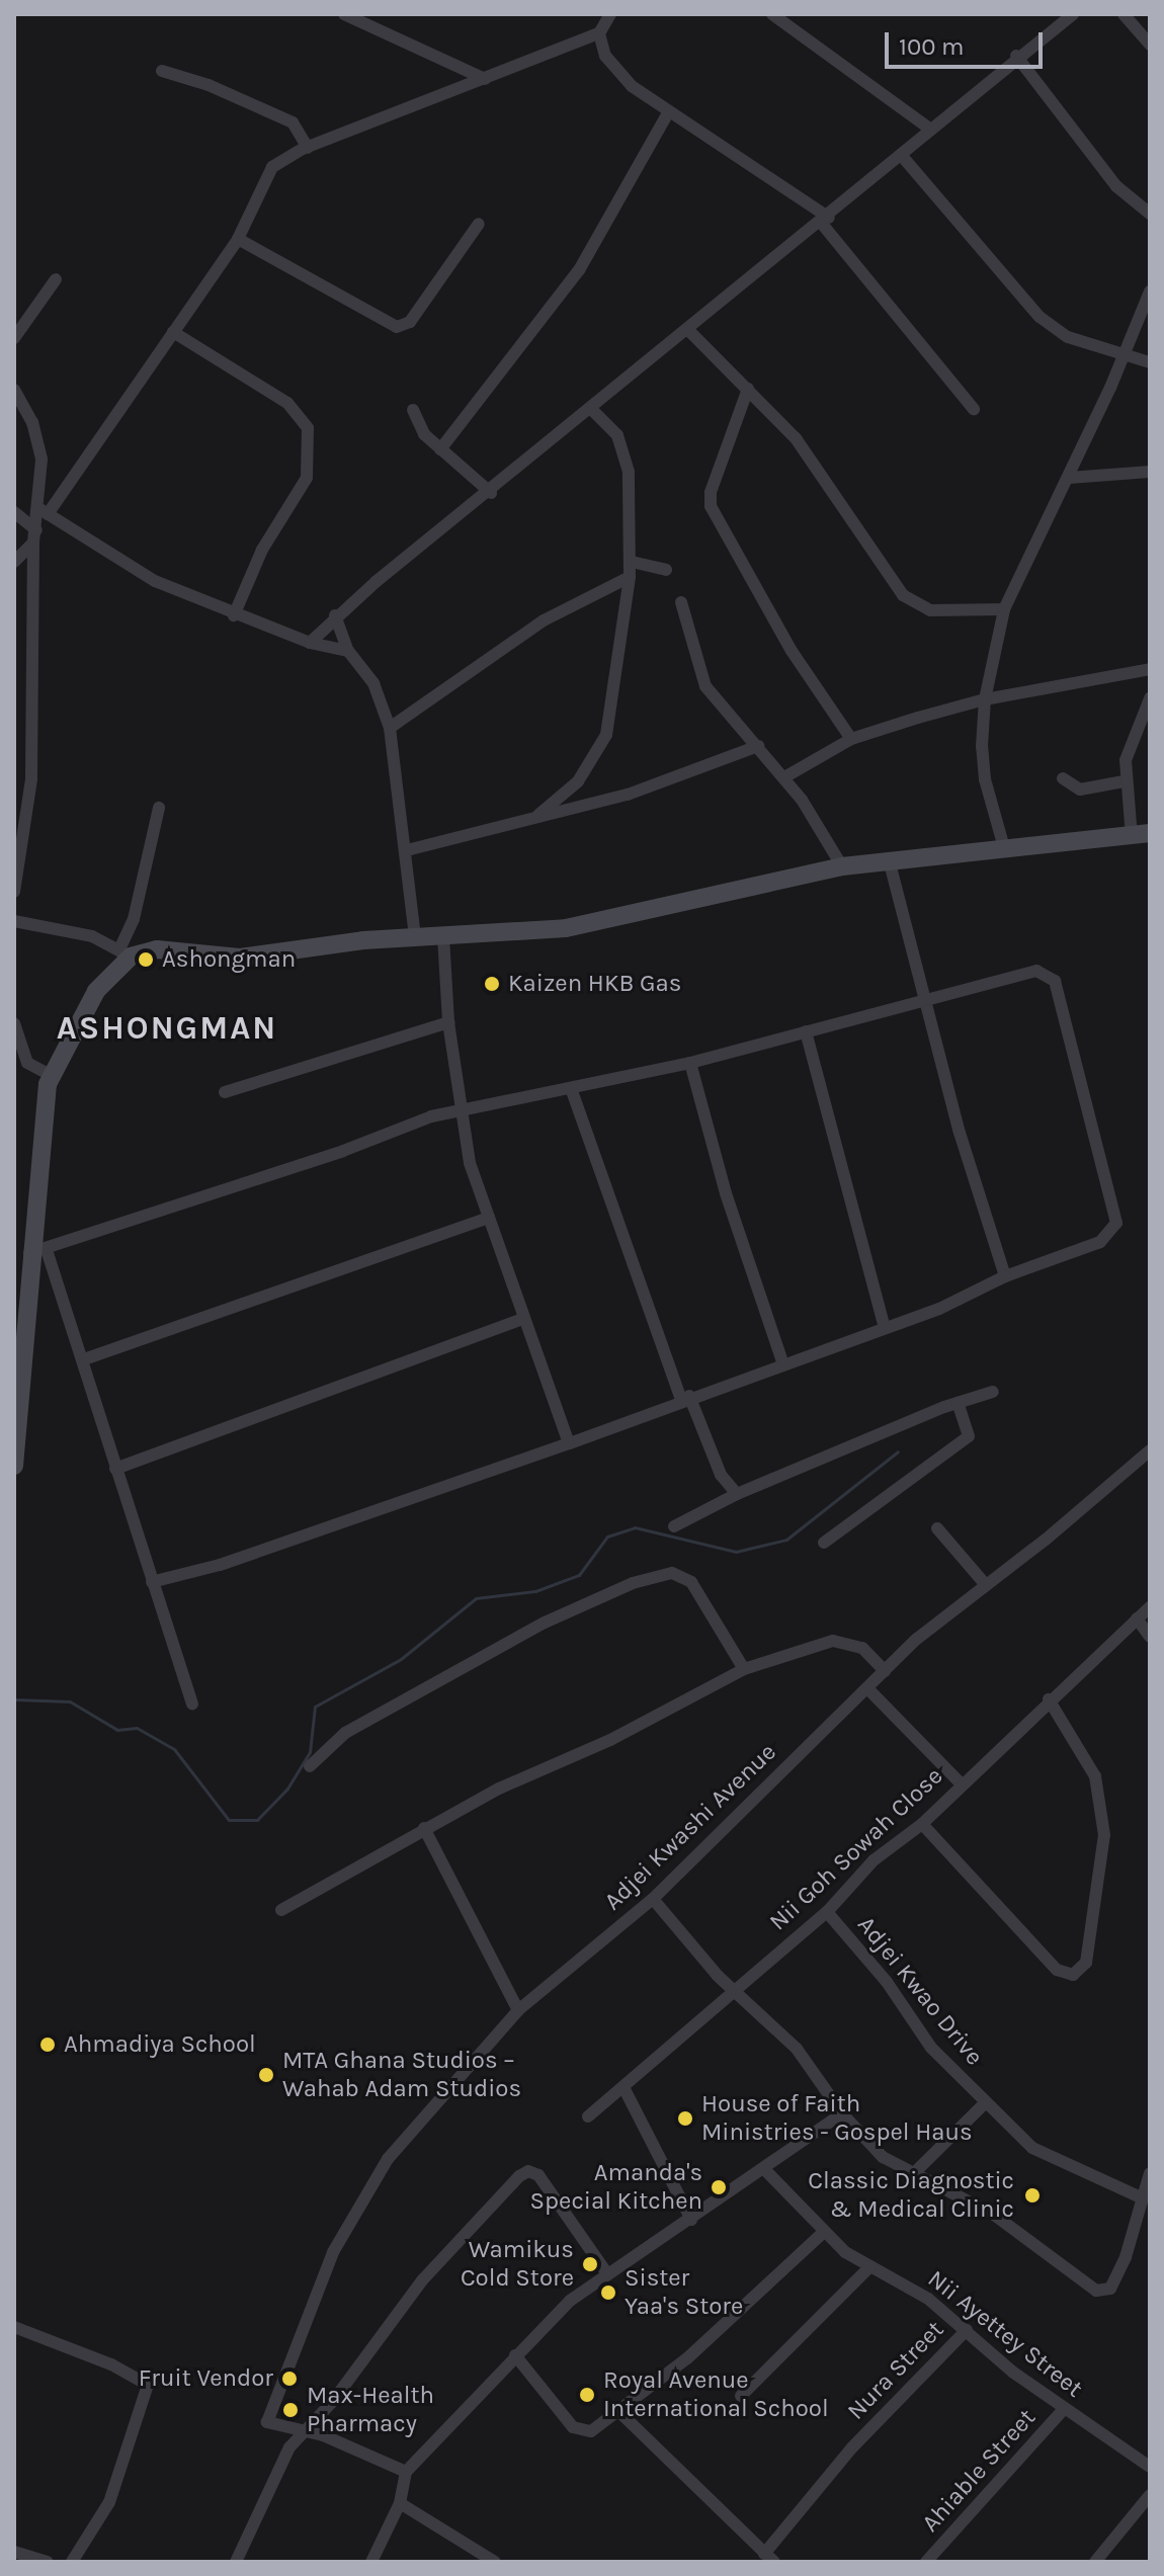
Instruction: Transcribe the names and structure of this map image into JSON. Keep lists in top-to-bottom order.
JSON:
{
  "streets": {
    "street": [
      "Adjei Kwashi Avenue",
      "Nii Goh Sowah Close",
      "Adjei Kwao Drive",
      "Nii Ayettey Street",
      "Nura Street",
      "Ahiable Street"
    ]
  },
  "crossings": [
    ["Nii Goh Sowah Close", "Adjei Kwao Drive"],
    ["Nii Ayettey Street", "Nura Street"],
    ["Nii Ayettey Street", "Ahiable Street"]
  ],
  "districts": ["ASHONGMAN"],
  "places": [
    "Ashongman",
    "Kaizen HKB Gas",
    "Ahmadiya School",
    "MTA Ghana Studios – Wahab Adam Studios",
    "House of Faith Ministries - Gospel Haus",
    "Amanda's Special Kitchen",
    "Classic Diagnostic & Medical Clinic",
    "Wamikus Cold Store",
    "Sister Yaa's Store",
    "Fruit Vendor",
    "Royal Avenue International School",
    "Max-Health Pharmacy"
  ],
  "scale_bar": "100 m"
}
